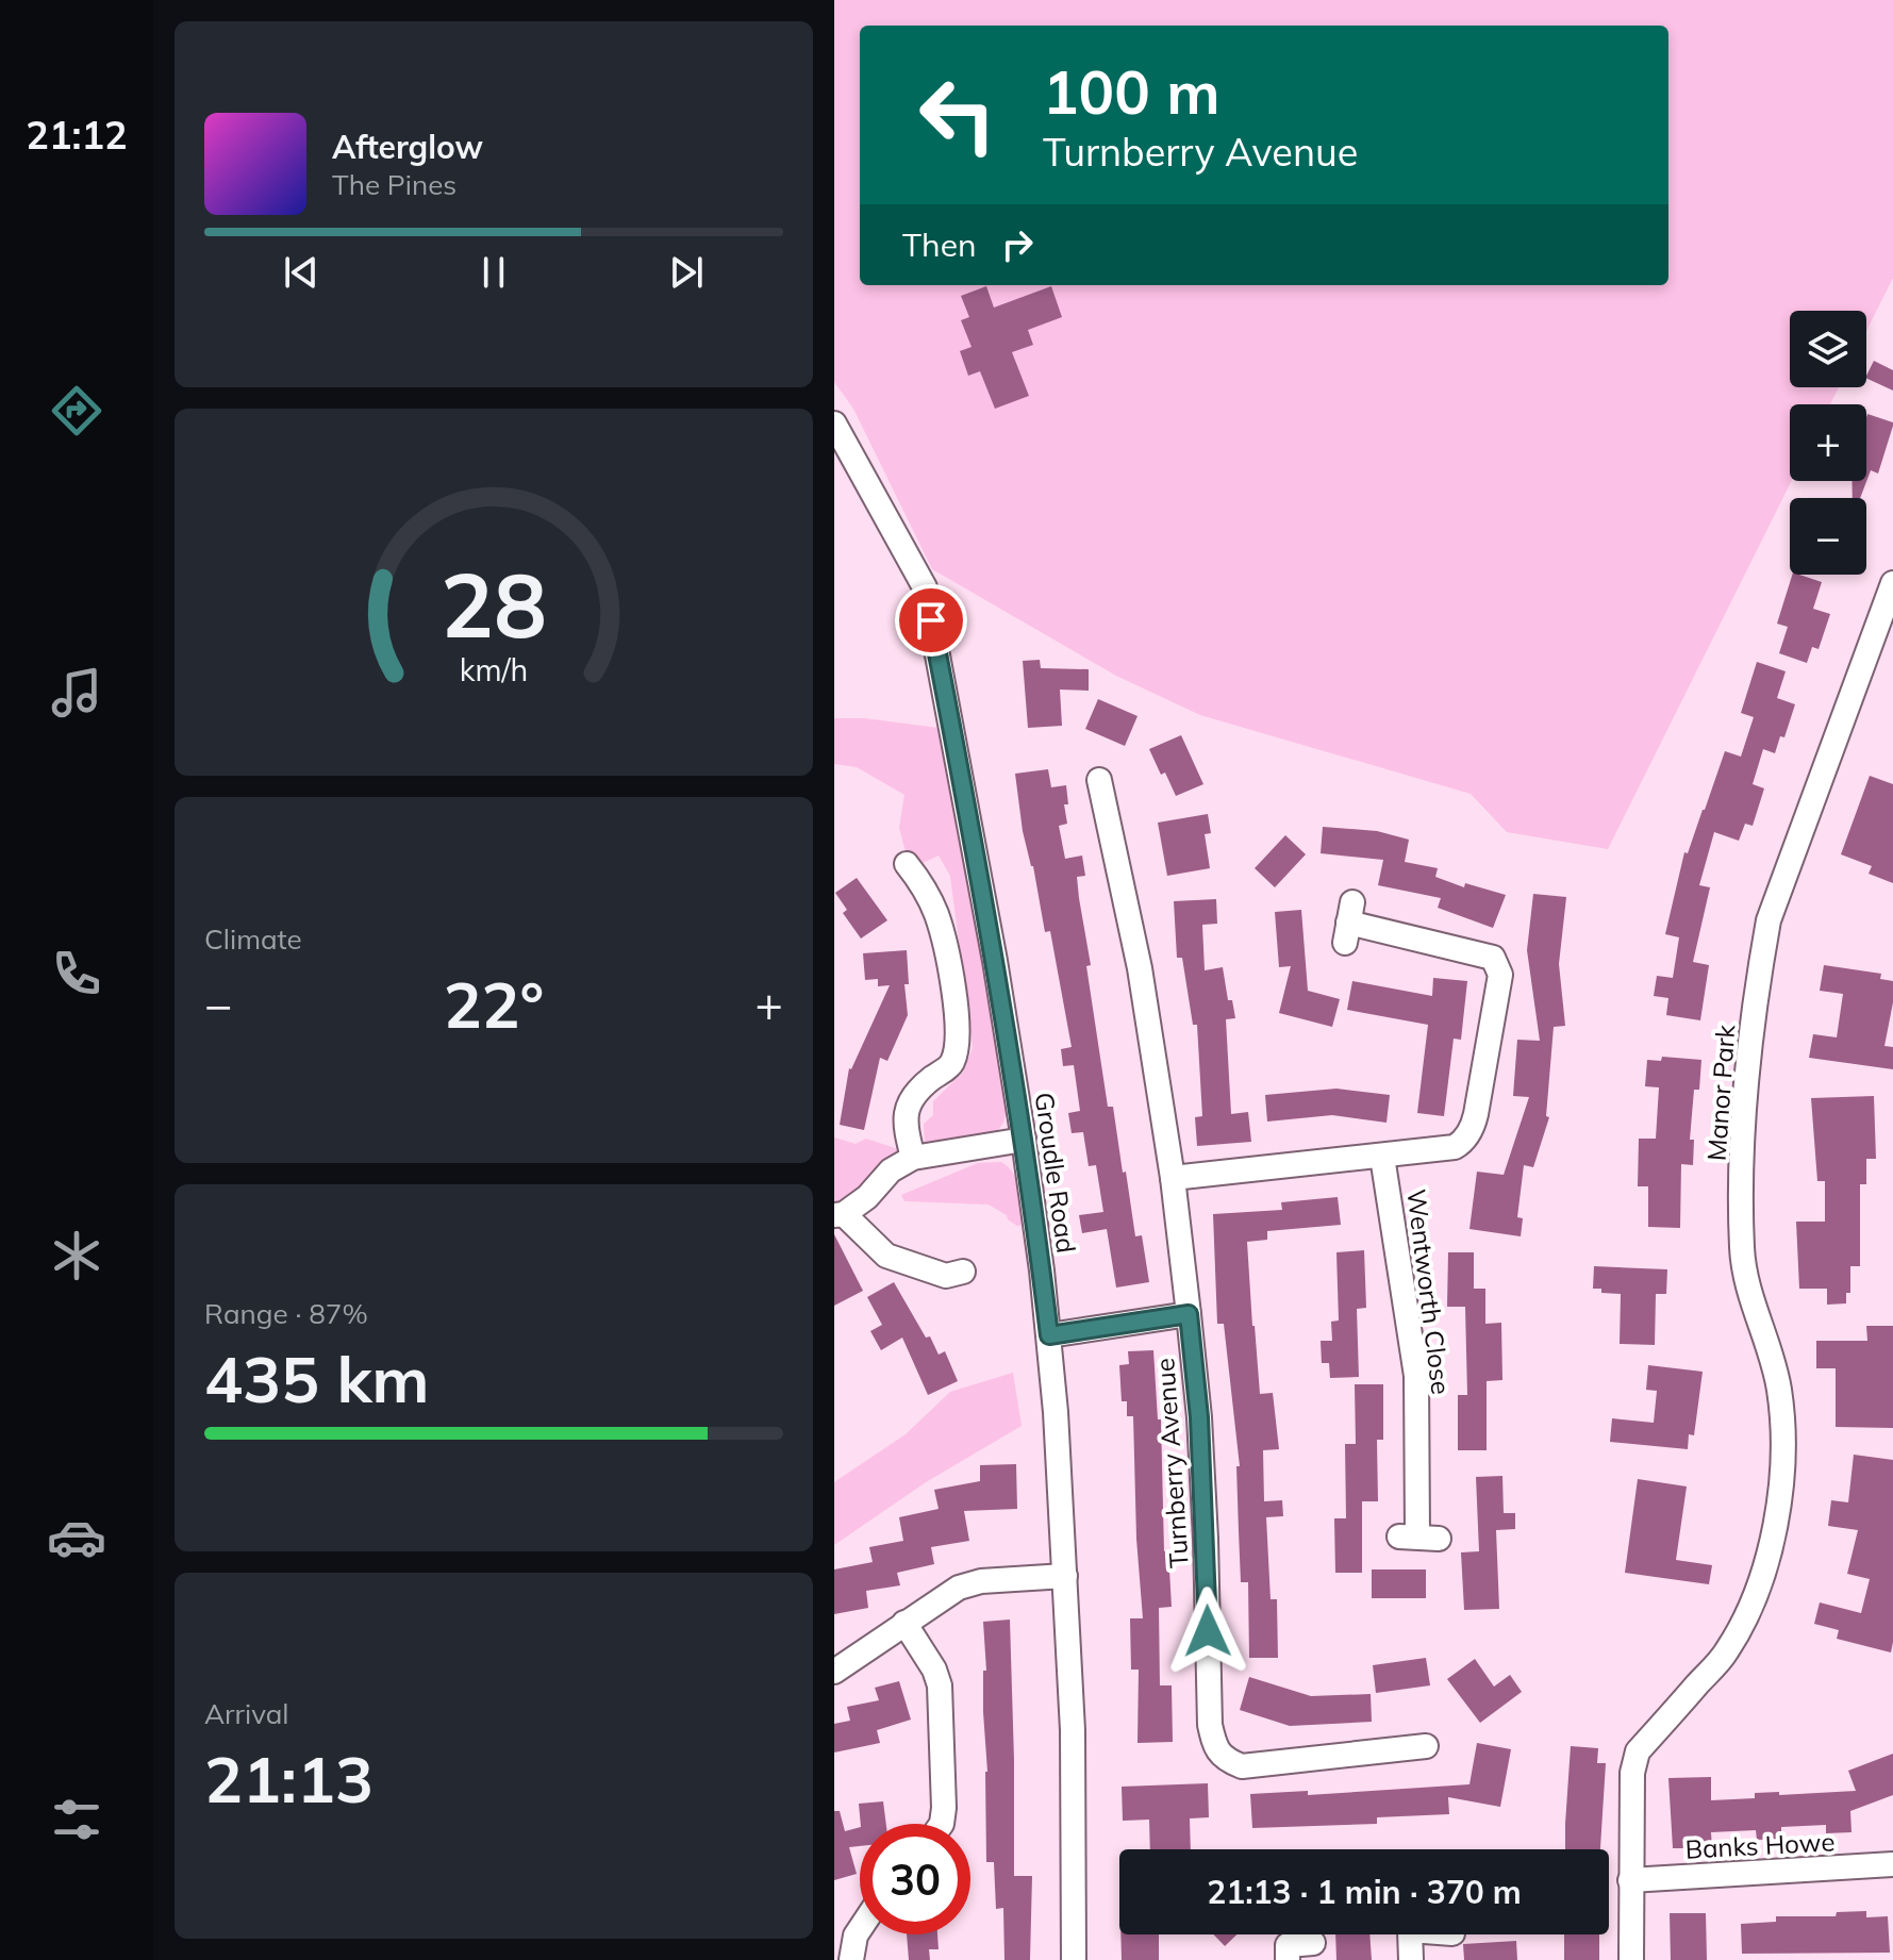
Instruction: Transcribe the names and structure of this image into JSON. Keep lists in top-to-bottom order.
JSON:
{
  "streets": {
    "street": [
      "Manor Park",
      "Groudle Road",
      "Wentworth Close",
      "Turnberry Avenue",
      "Banks Howe"
    ]
  },
  "crossings": [
    ["Manor Park", "Banks Howe"],
    ["Wentworth Close", "Turnberry Avenue"]
  ],
  "page": {
    "tabs": "21:12",
    "turn": ["100 m", "Turnberry Avenue"],
    "song": ["Afterglow", "The Pines"],
    "then": "Then",
    "map_buttons": ["+", "−"],
    "tile": [
      "Climate",
      ["Range · 87%", "435 km"],
      ["Arrival", "21:13"]
    ],
    "heat": ["−", "22°", "+"],
    "limit": "30",
    "trip": "21:13 · 1 min · 370 m",
    "gauge": ["28", "km/h"]
  }
}
